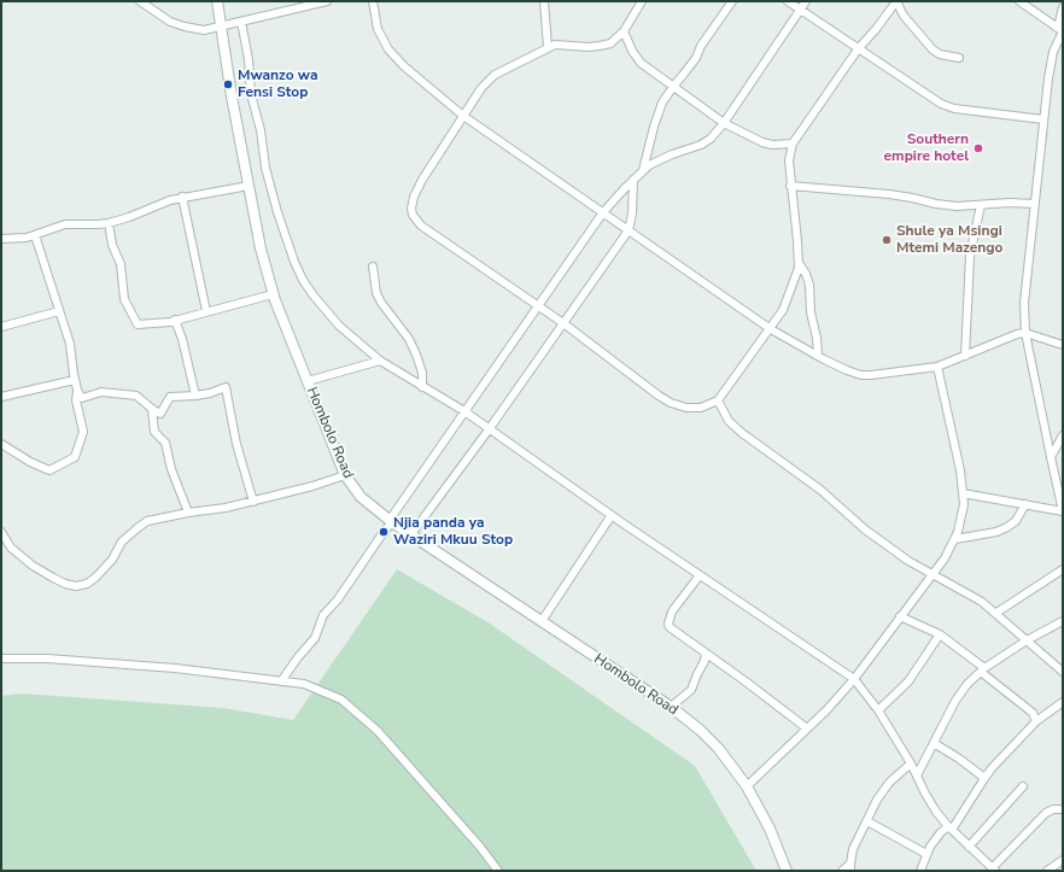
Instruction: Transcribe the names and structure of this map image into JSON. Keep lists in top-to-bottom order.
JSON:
{
  "streets": {
    "street": ["Hombolo Road"]
  },
  "places": [
    "Mwanzo wa Fensi Stop",
    "Southern empire hotel",
    "Shule ya Msingi Mtemi Mazengo",
    "Njia panda ya Waziri Mkuu Stop"
  ]
}
